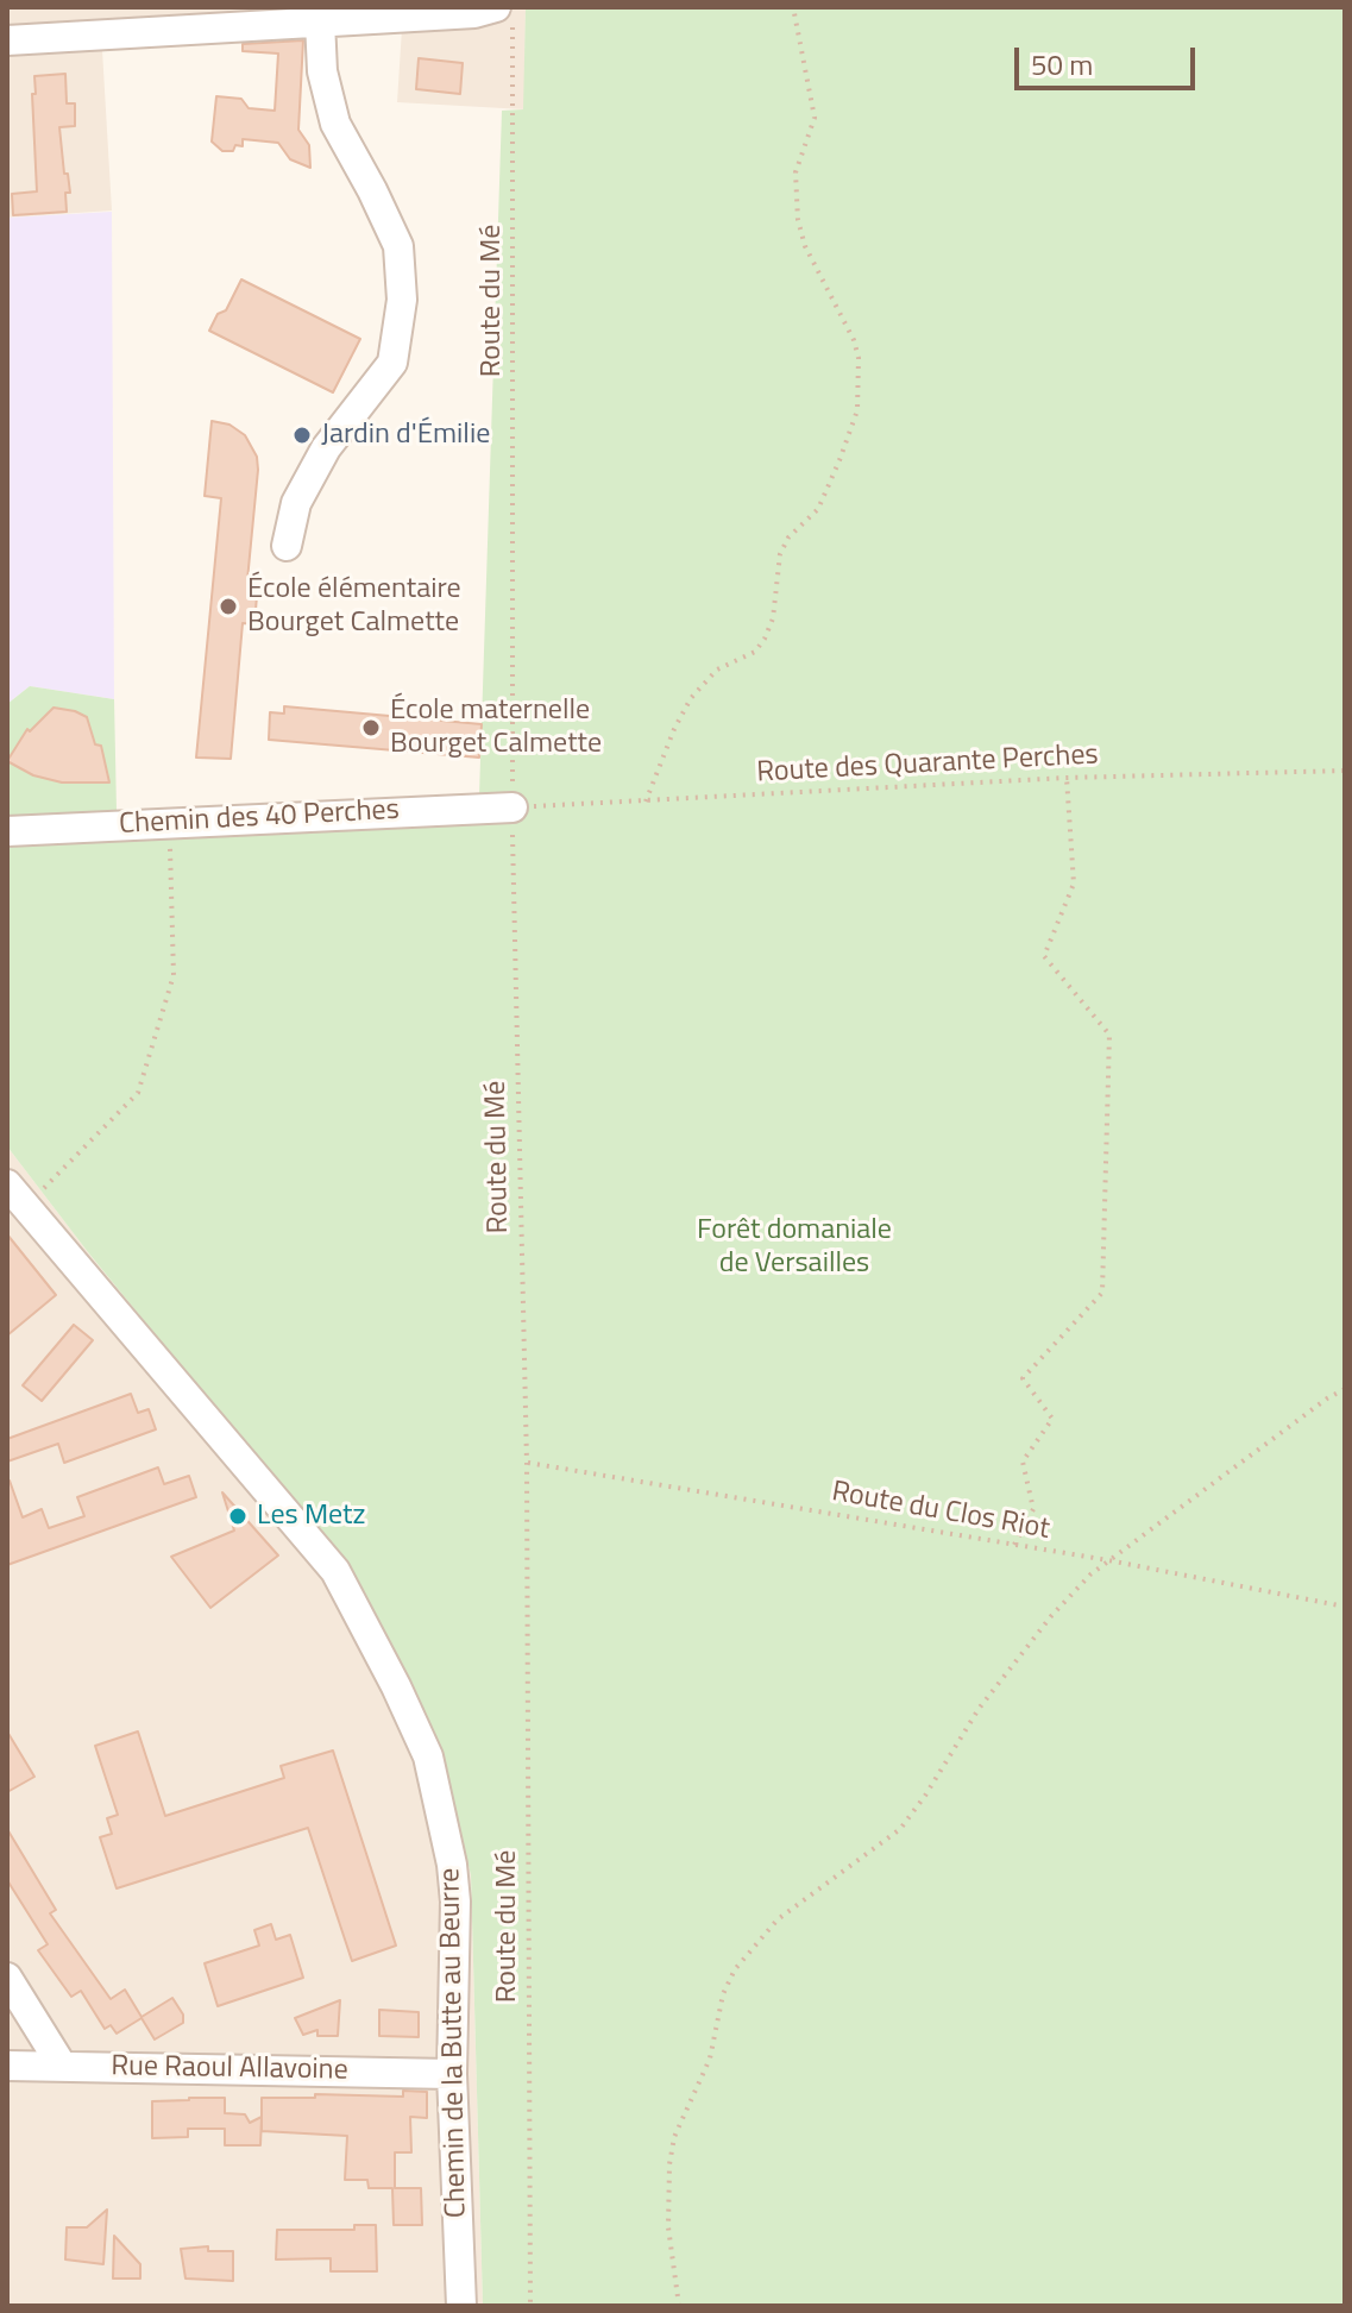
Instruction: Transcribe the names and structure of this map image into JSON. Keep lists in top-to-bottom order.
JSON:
{
  "streets": {
    "street": ["Chemin des 40 Perches", "Chemin de la Butte au Beurre", "Rue Raoul Allavoine"],
    "path": ["Route du Mé", "Route des Quarante Perches", "Route du Clos Riot"]
  },
  "crossings": [
    ["Route du Mé", "Route des Quarante Perches"],
    ["Route du Mé", "Chemin des 40 Perches"],
    ["Route du Mé", "Route du Clos Riot"],
    ["Route des Quarante Perches", "Chemin des 40 Perches"],
    ["Chemin de la Butte au Beurre", "Rue Raoul Allavoine"]
  ],
  "parks": ["Forêt domaniale de Versailles"],
  "places": [
    "Jardin d'Émilie",
    "École élémentaire Bourget Calmette",
    "École maternelle Bourget Calmette",
    "Les Metz"
  ],
  "scale_bar": "50 m"
}
